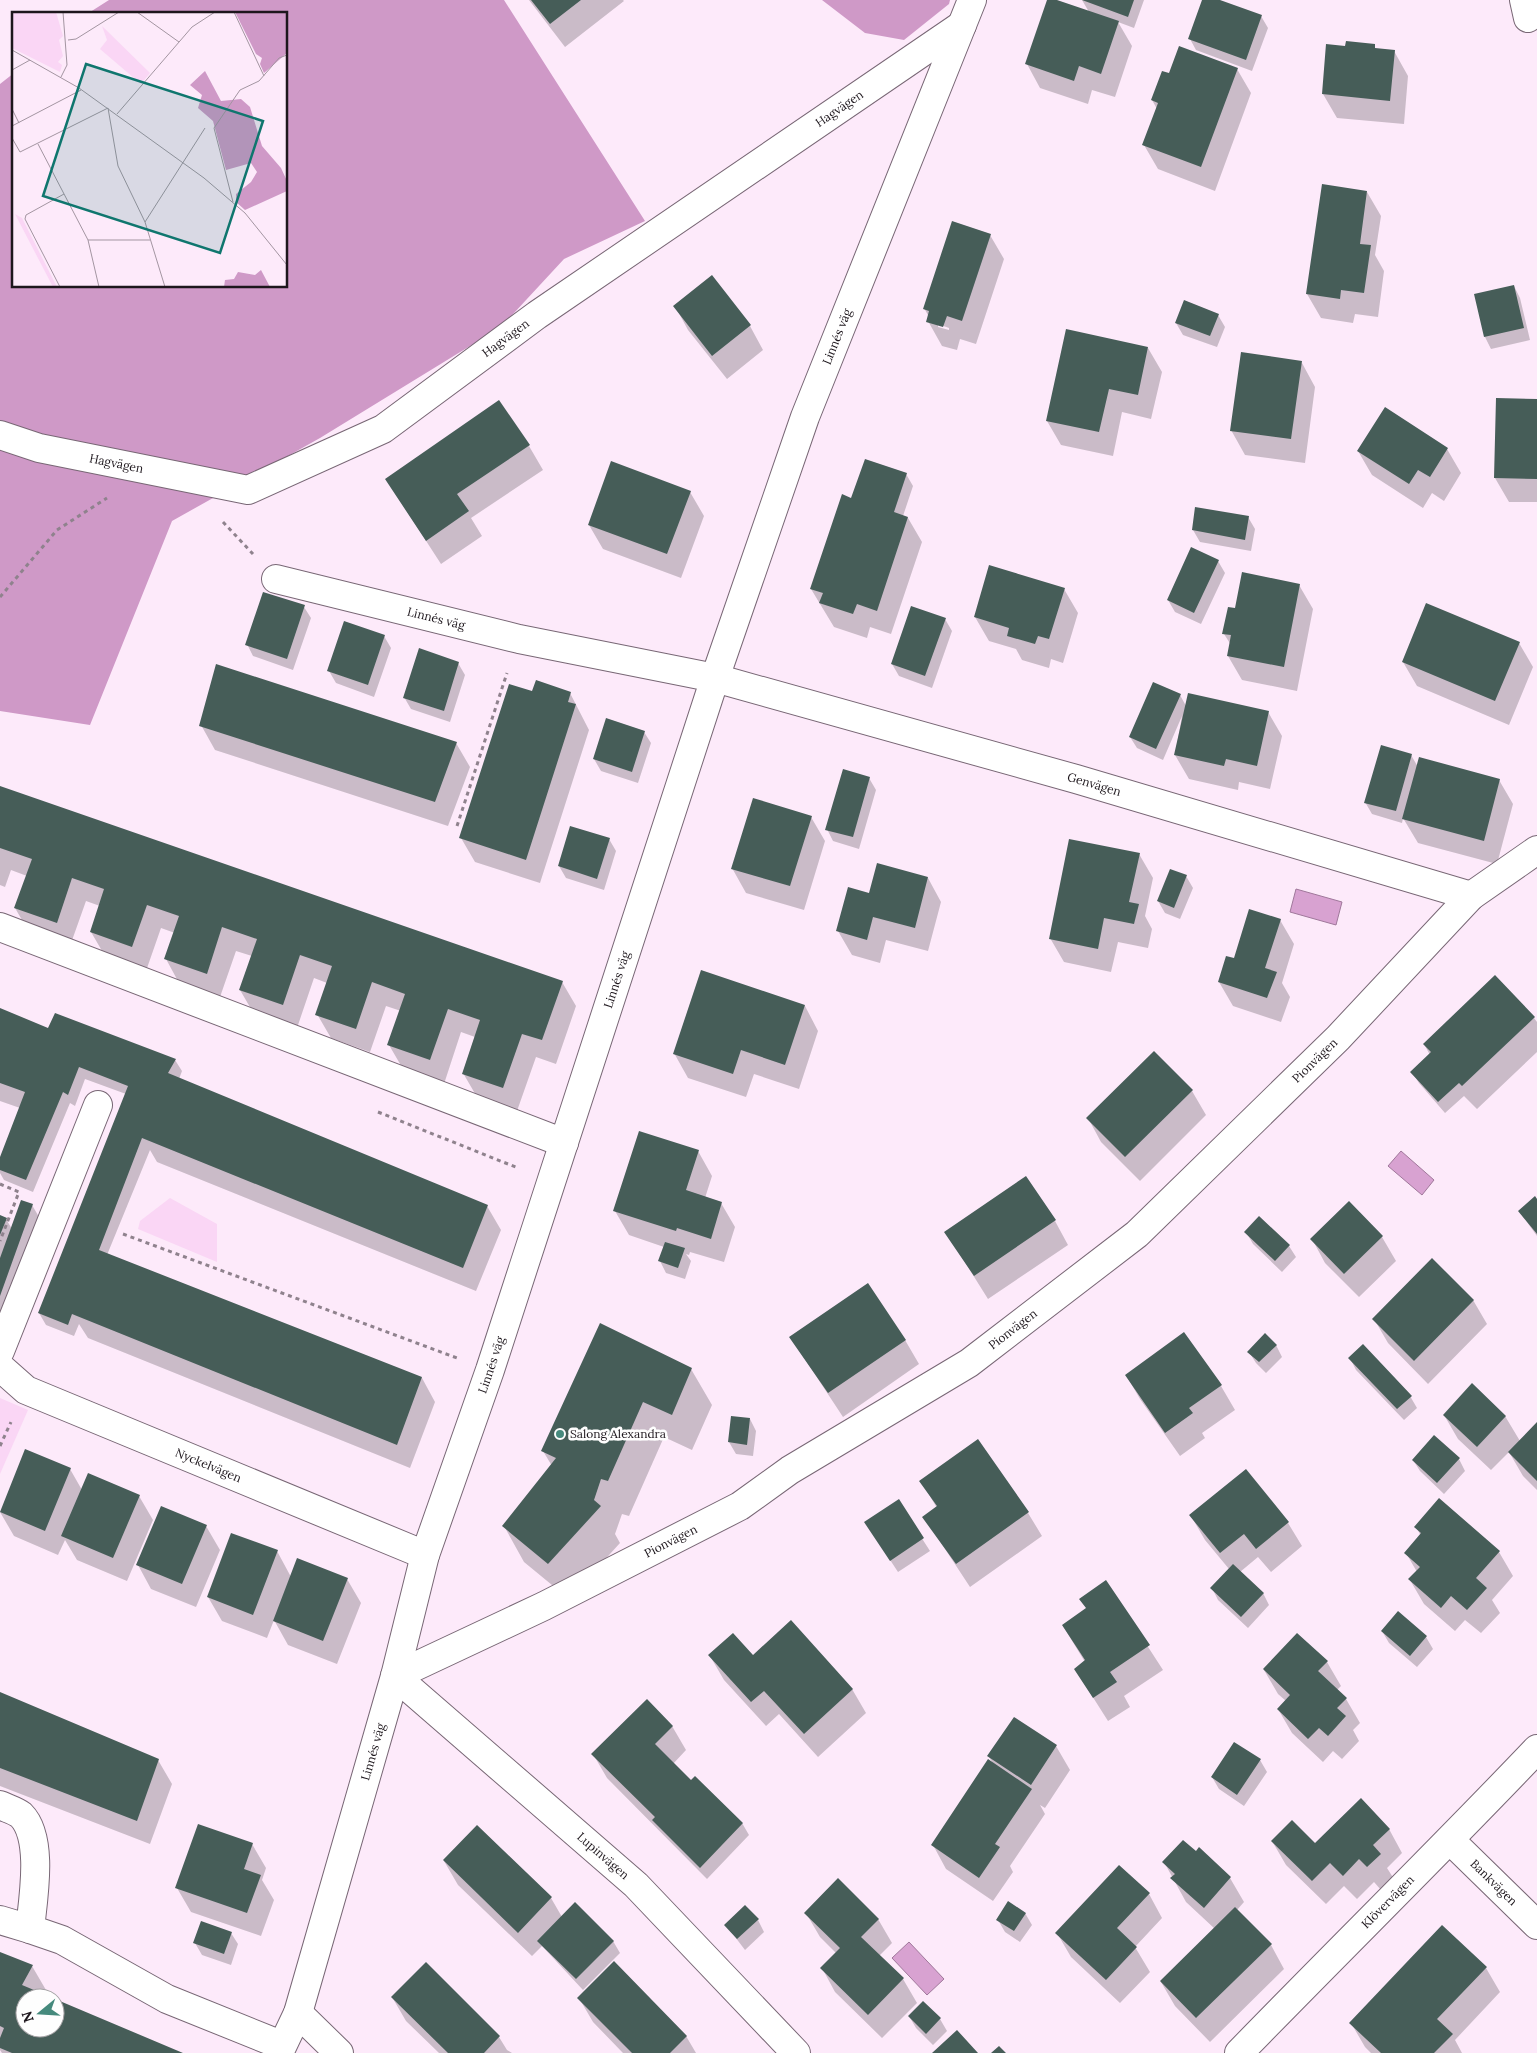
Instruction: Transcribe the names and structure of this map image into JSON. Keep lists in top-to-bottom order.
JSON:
{
  "streets": {
    "street": [
      "Hagvägen",
      "Linnés väg",
      "Genvägen",
      "Pionvägen",
      "Nyckelvägen",
      "Lupinvägen",
      "Bankvägen",
      "Klövervägen"
    ]
  },
  "crossings": [
    ["Hagvägen", "Linnés väg"],
    ["Linnés väg", "Genvägen"],
    ["Linnés väg", "Pionvägen"],
    ["Linnés väg", "Nyckelvägen"],
    ["Linnés väg", "Lupinvägen"],
    ["Genvägen", "Pionvägen"],
    ["Pionvägen", "Lupinvägen"],
    ["Bankvägen", "Klövervägen"]
  ],
  "places": ["Salong Alexandra"],
  "north": "left"
}
